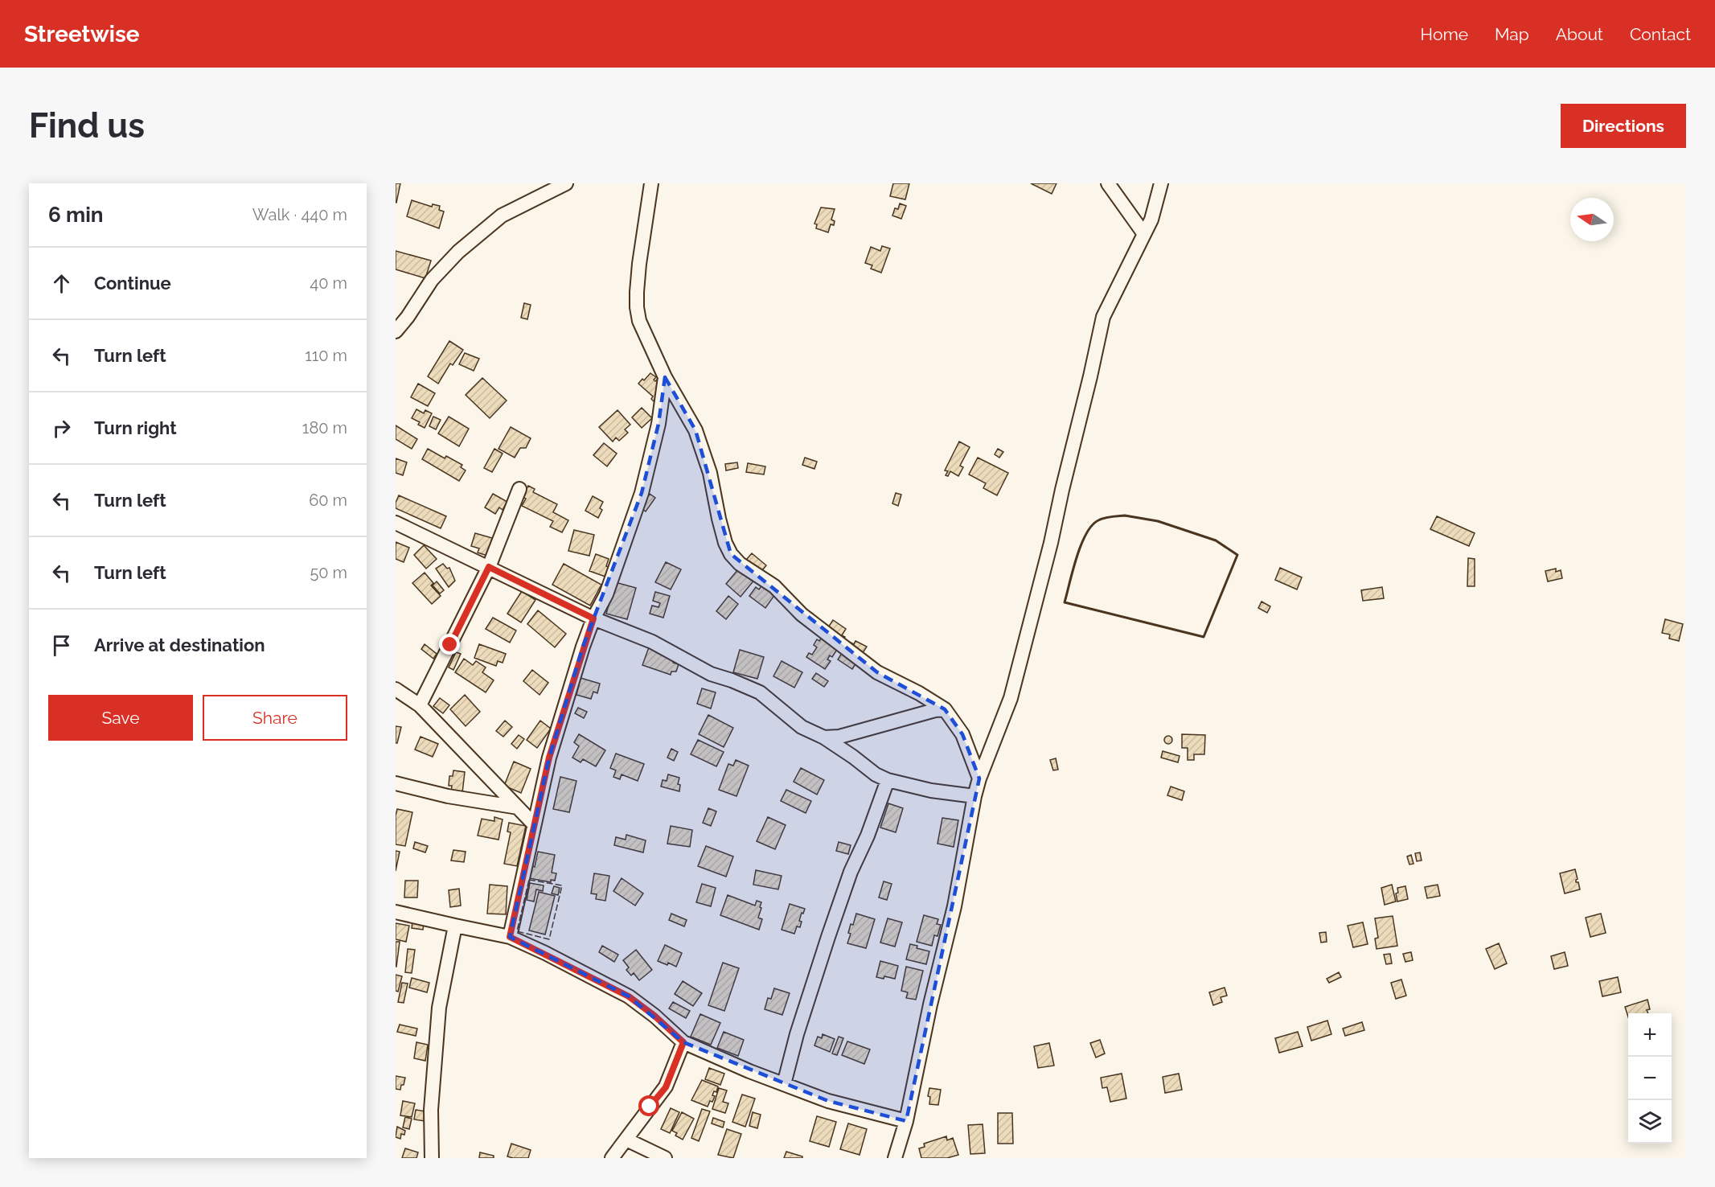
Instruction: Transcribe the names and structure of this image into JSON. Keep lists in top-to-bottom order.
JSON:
{
  "north": "left",
  "page": {
    "header": "Streetwise",
    "nav": [
      "Home",
      "Map",
      "About",
      "Contact"
    ],
    "buttons": [
      "Directions",
      ["Save", "Share"]
    ],
    "title": "Find us",
    "heading": ["6 min", "Walk · 440 m"],
    "list": [
      ["Continue", "40 m"],
      ["Turn left", "110 m"],
      ["Turn right", "180 m"],
      ["Turn left", "60 m"],
      ["Turn left", "50 m"],
      "Arrive at destination"
    ],
    "map_buttons": ["+", "−"]
  }
}
